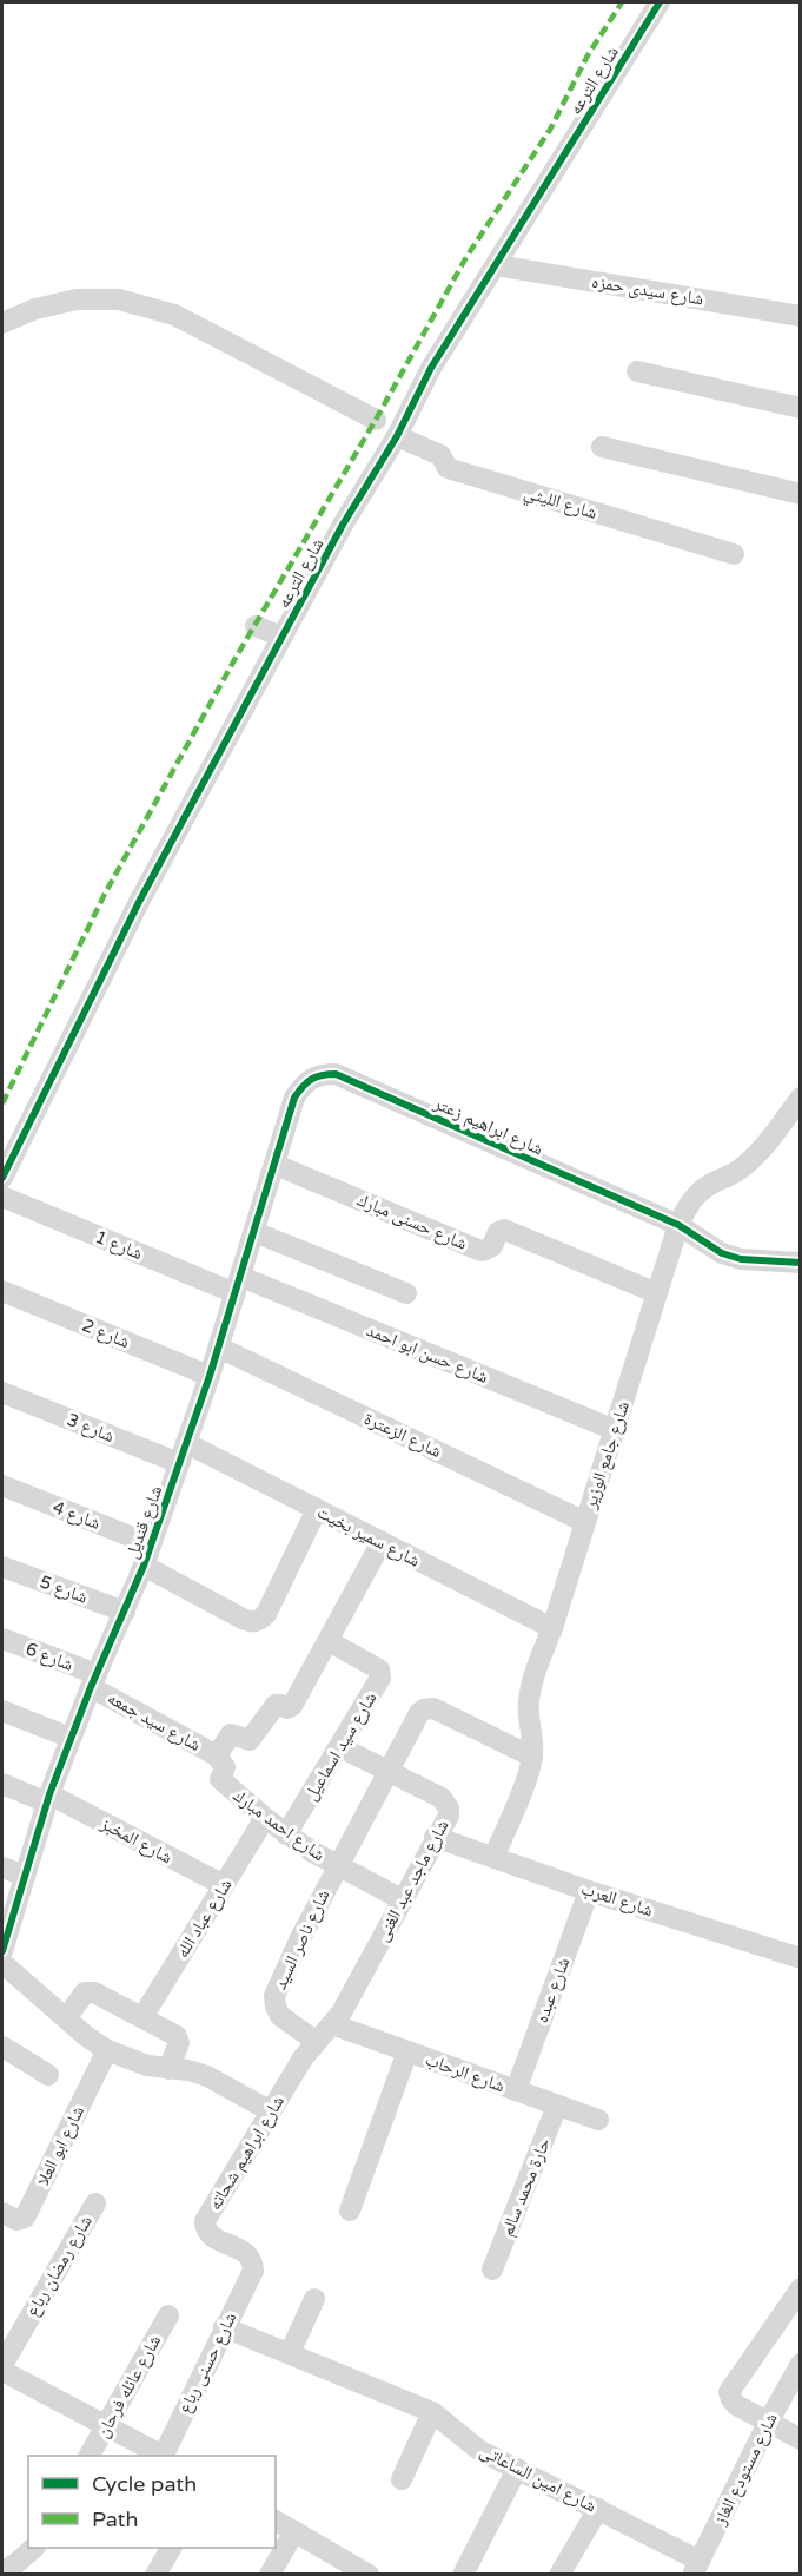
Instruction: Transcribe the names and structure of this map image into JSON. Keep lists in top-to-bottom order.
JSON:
{
  "streets": {
    "street": [
      "شارع الترعه",
      "شارع سيدى حمزه",
      "شارع الليثي",
      "شارع ابراهيم زعتر",
      "شارع حسنى مبارك",
      "شارع 1",
      "شارع 2",
      "شارع حسن ابو احمد",
      "شارع 3",
      "شارع الزعترة",
      "شارع جامع الوزير",
      "شارع 4",
      "شارع قنديل",
      "شارع سمير بخيت",
      "شارع 5",
      "شارع 6",
      "شارع سيد جمعه",
      "شارع سيد اسماعيل",
      "شارع احمد مبارك",
      "شارع المخبز",
      "شارع ماجد عبد الغنى",
      "شارع العرب",
      "شارع عباد الله",
      "شارع ناصر السيد",
      "شارع عبده",
      "شارع الرحاب",
      "شارع ابو العلا",
      "شارع ابراهيم شحاته",
      "حارة محمد سالم",
      "شارع رمضان رباع",
      "شارع حسنى رباع",
      "شارع عائله فرحان",
      "شارع مستودع الغاز",
      "شارع امين الساعاتى"
    ]
  },
  "crossings": [
    ["شارع الترعه", "شارع سيدى حمزه"],
    ["شارع الترعه", "شارع الليثي"],
    ["شارع ابراهيم زعتر", "شارع جامع الوزير"],
    ["شارع ابراهيم زعتر", "شارع قنديل"],
    ["شارع حسنى مبارك", "شارع جامع الوزير"],
    ["شارع حسنى مبارك", "شارع قنديل"],
    ["شارع 1", "شارع حسن ابو احمد"],
    ["شارع 1", "شارع قنديل"],
    ["شارع 2", "شارع قنديل"],
    ["شارع حسن ابو احمد", "شارع جامع الوزير"],
    ["شارع حسن ابو احمد", "شارع قنديل"],
    ["شارع 3", "شارع قنديل"],
    ["شارع 3", "شارع سمير بخيت"],
    ["شارع الزعترة", "شارع جامع الوزير"],
    ["شارع الزعترة", "شارع قنديل"],
    ["شارع جامع الوزير", "شارع سمير بخيت"],
    ["شارع جامع الوزير", "شارع العرب"],
    ["شارع جامع الوزير", "شارع ناصر السيد"],
    ["شارع 4", "شارع قنديل"],
    ["شارع قنديل", "شارع سمير بخيت"],
    ["شارع قنديل", "شارع 5"],
    ["شارع قنديل", "شارع 6"],
    ["شارع قنديل", "شارع سيد جمعه"],
    ["شارع قنديل", "شارع المخبز"],
    ["شارع 6", "شارع سيد جمعه"],
    ["شارع سيد جمعه", "شارع احمد مبارك"],
    ["شارع سيد اسماعيل", "شارع احمد مبارك"],
    ["شارع سيد اسماعيل", "شارع ماجد عبد الغنى"],
    ["شارع احمد مبارك", "شارع ماجد عبد الغنى"],
    ["شارع احمد مبارك", "شارع عباد الله"],
    ["شارع احمد مبارك", "شارع ناصر السيد"],
    ["شارع المخبز", "شارع عباد الله"],
    ["شارع ماجد عبد الغنى", "شارع العرب"],
    ["شارع ماجد عبد الغنى", "شارع ناصر السيد"],
    ["شارع ماجد عبد الغنى", "شارع الرحاب"],
    ["شارع ماجد عبد الغنى", "شارع ابراهيم شحاته"],
    ["شارع العرب", "شارع عبده"],
    ["شارع ناصر السيد", "شارع ابراهيم شحاته"],
    ["شارع عبده", "شارع الرحاب"],
    ["شارع الرحاب", "شارع ابراهيم شحاته"],
    ["شارع الرحاب", "حارة محمد سالم"],
    ["شارع ابراهيم شحاته", "شارع حسنى رباع"],
    ["شارع حسنى رباع", "شارع امين الساعاتى"],
    ["شارع مستودع الغاز", "شارع امين الساعاتى"]
  ],
  "legend": ["Cycle path", "Path"]
}
